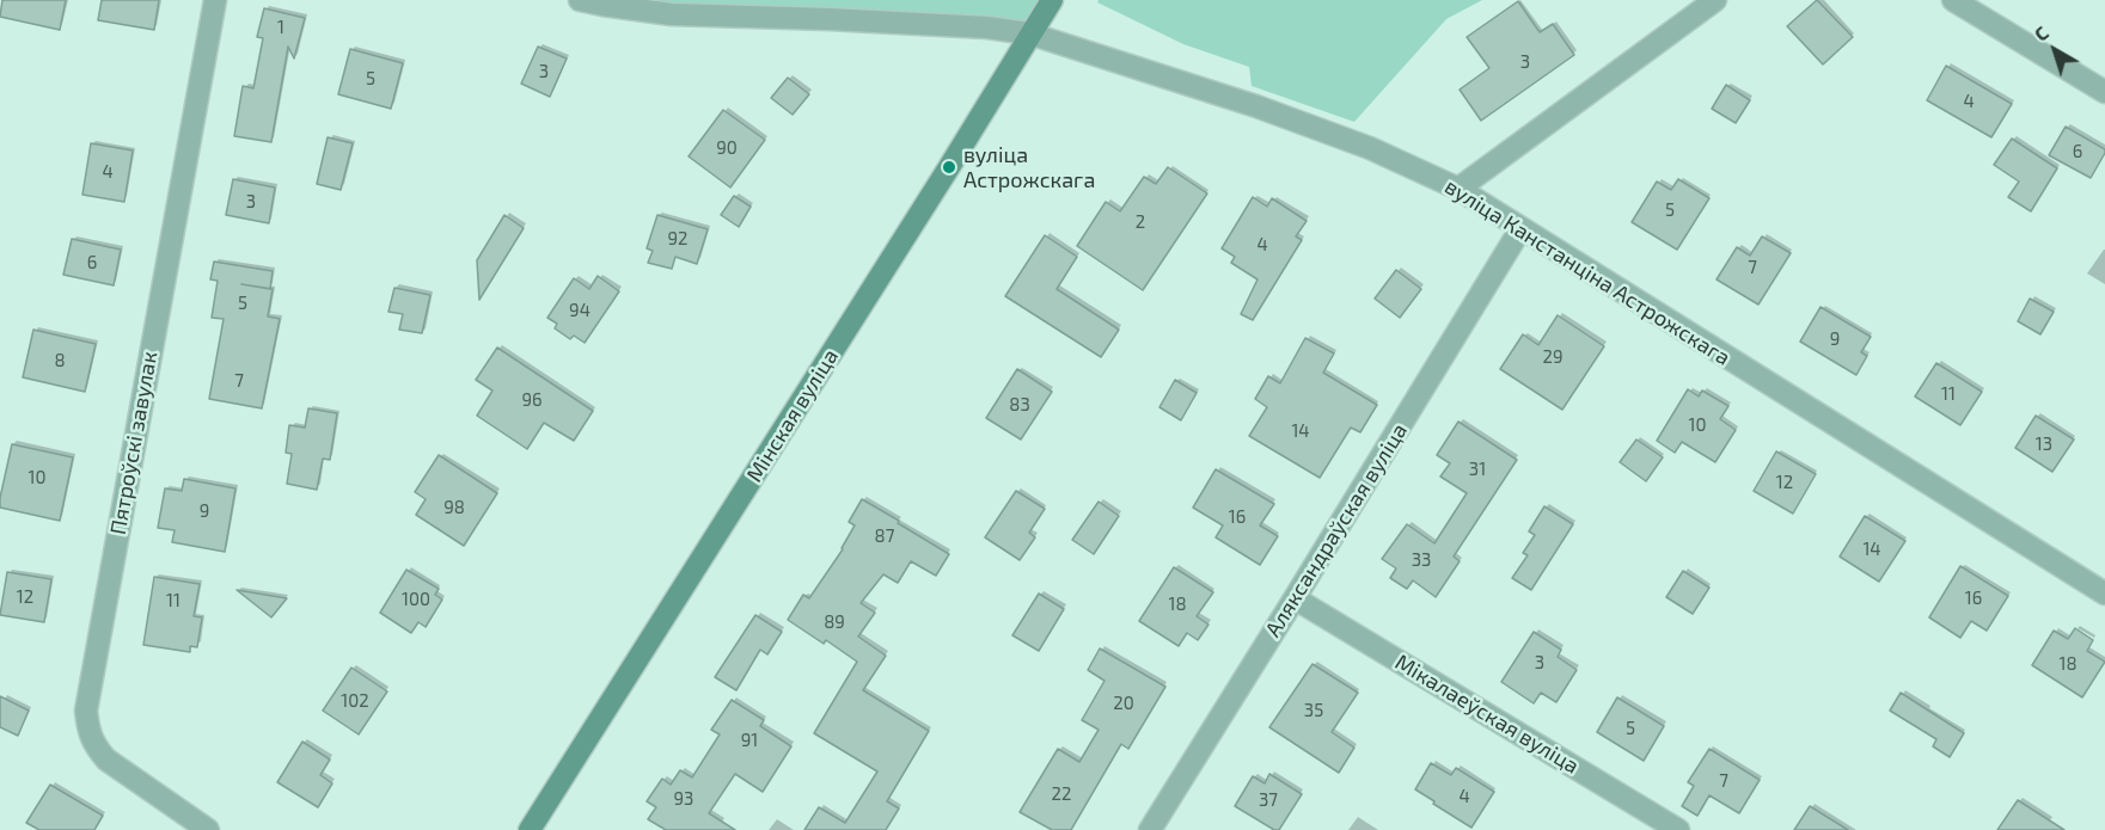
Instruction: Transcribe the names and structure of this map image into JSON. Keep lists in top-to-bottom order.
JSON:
{
  "streets": {
    "main road": ["Мінская вуліца"],
    "street": [
      "вуліца Канстанціна Астрожскага",
      "Пятроўскі завулак",
      "Аляксандраўская вуліца",
      "Мікалаеўская вуліца"
    ]
  },
  "crossings": [
    ["вуліца Канстанціна Астрожскага", "Мінская вуліца"],
    ["вуліца Канстанціна Астрожскага", "Аляксандраўская вуліца"],
    ["Аляксандраўская вуліца", "Мікалаеўская вуліца"]
  ],
  "places": ["вуліца Астрожскага"],
  "house_numbers": [
    "1",
    "3",
    "3",
    "5",
    "4",
    "90",
    "6",
    "4",
    "3",
    "5",
    "2",
    "92",
    "4",
    "6",
    "7",
    "5",
    "94",
    "9",
    "29",
    "8",
    "7",
    "11",
    "96",
    "83",
    "10",
    "14",
    "13",
    "31",
    "10",
    "12",
    "98",
    "9",
    "16",
    "87",
    "14",
    "33",
    "12",
    "16",
    "100",
    "11",
    "18",
    "89",
    "3",
    "18",
    "102",
    "20",
    "35",
    "5",
    "91",
    "7",
    "22",
    "4",
    "93",
    "37"
  ],
  "north": "top left"
}
